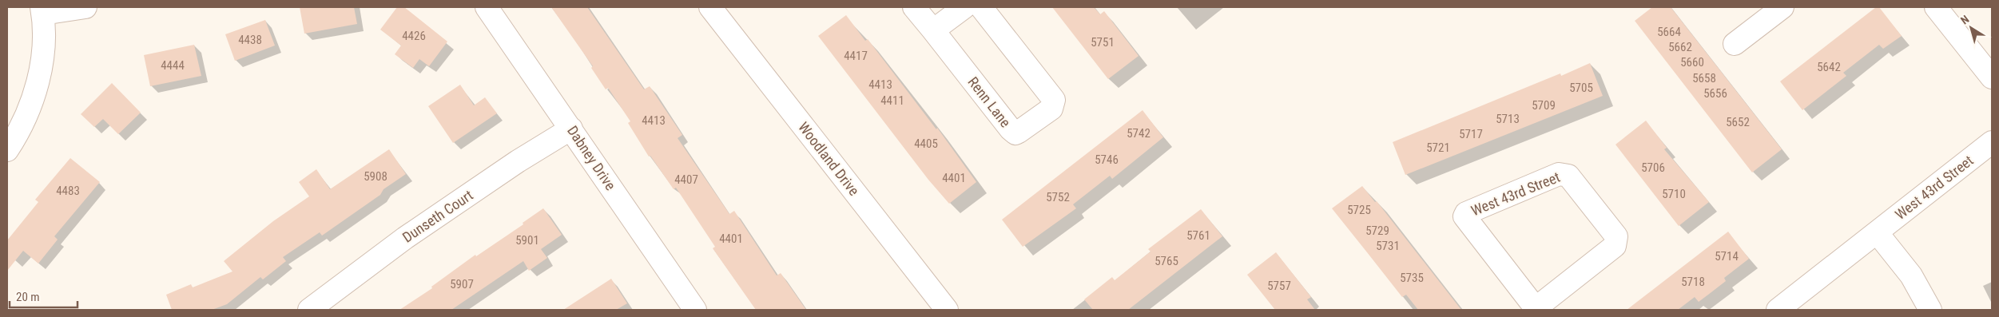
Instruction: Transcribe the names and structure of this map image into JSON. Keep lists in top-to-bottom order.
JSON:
{
  "streets": {
    "street": [
      "Renn Lane",
      "Dabney Drive",
      "Woodland Drive",
      "West 43rd Street",
      "Dunseth Court"
    ]
  },
  "crossings": [
    ["Dabney Drive", "Dunseth Court"]
  ],
  "house_numbers": [
    "5664",
    "4426",
    "4438",
    "5751",
    "5662",
    "4417",
    "5660",
    "4444",
    "5642",
    "5658",
    "4413",
    "5705",
    "5656",
    "4411",
    "5709",
    "5713",
    "4413",
    "5652",
    "5742",
    "5717",
    "4405",
    "5721",
    "5746",
    "5706",
    "5908",
    "4401",
    "4407",
    "4483",
    "5710",
    "5752",
    "5725",
    "5729",
    "5761",
    "4401",
    "5901",
    "5731",
    "5714",
    "5765",
    "5735",
    "5718",
    "5907",
    "5757"
  ],
  "scale_bar": "20 m",
  "north": "top left"
}
